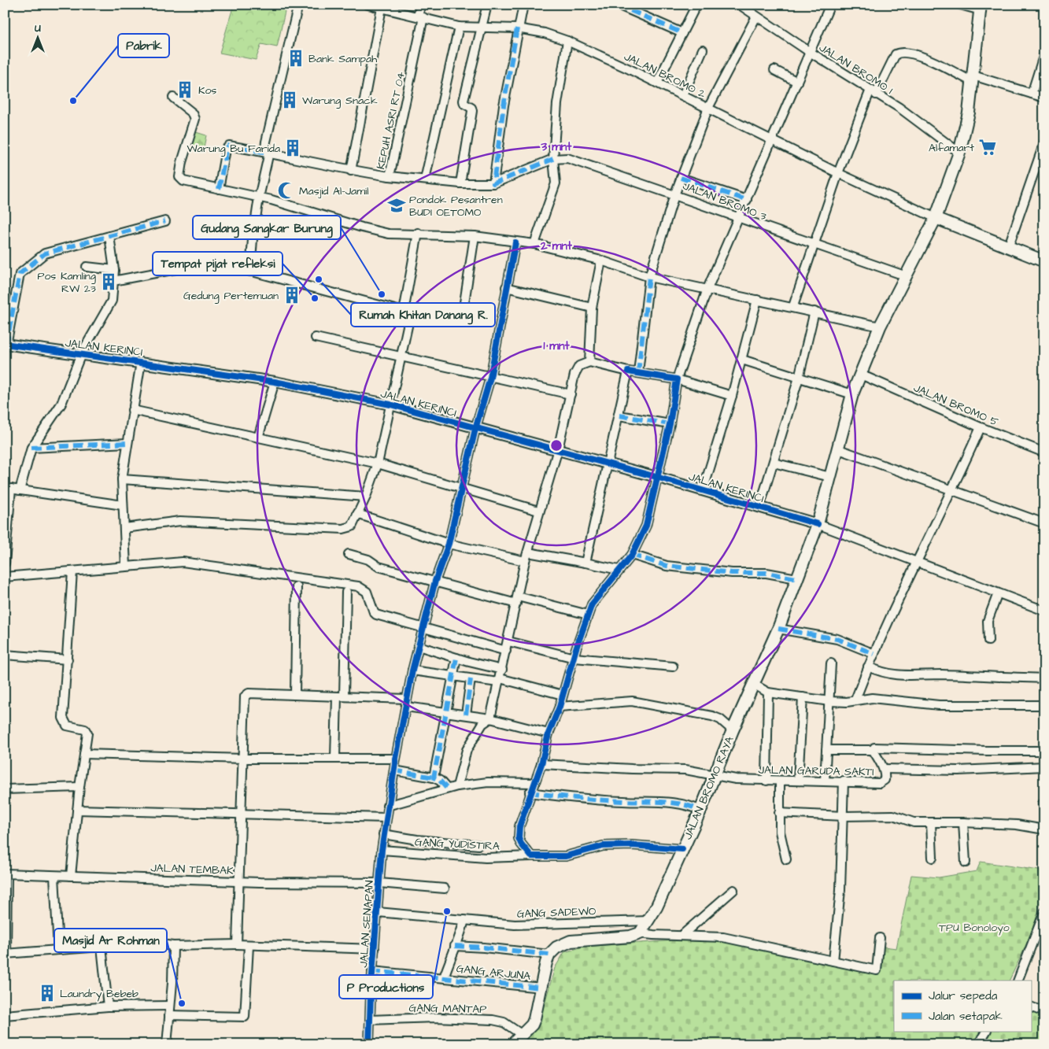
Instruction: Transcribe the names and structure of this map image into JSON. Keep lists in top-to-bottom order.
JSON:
{
  "streets": {
    "main road": ["JALAN BROMO RAYA"],
    "street": [
      "JALAN BROMO 1",
      "JALAN BROMO 2",
      "KEPUH ASRI RT 04",
      "JALAN BROMO 3",
      "JALAN KERINCI",
      "JALAN BROMO 5",
      "JALAN GARUDA SAKTI",
      "GANG YUDISTIRA",
      "JALAN TEMBAK",
      "GANG SADEWO",
      "JALAN SENAPAN",
      "GANG ARJUNA",
      "GANG MANTAP"
    ]
  },
  "crossings": [
    ["JALAN BROMO 1", "JALAN BROMO 3"],
    ["JALAN BROMO 1", "JALAN BROMO RAYA"],
    ["JALAN BROMO 2", "KEPUH ASRI RT 04"],
    ["JALAN BROMO 2", "JALAN BROMO 3"],
    ["JALAN BROMO 2", "JALAN BROMO RAYA"],
    ["JALAN BROMO 3", "JALAN BROMO RAYA"],
    ["JALAN KERINCI", "JALAN BROMO RAYA"],
    ["JALAN KERINCI", "JALAN SENAPAN"],
    ["JALAN BROMO 5", "JALAN BROMO RAYA"],
    ["JALAN GARUDA SAKTI", "JALAN BROMO RAYA"],
    ["JALAN BROMO RAYA", "GANG YUDISTIRA"],
    ["JALAN BROMO RAYA", "GANG SADEWO"],
    ["GANG YUDISTIRA", "JALAN SENAPAN"],
    ["JALAN TEMBAK", "JALAN SENAPAN"],
    ["GANG SADEWO", "JALAN SENAPAN"],
    ["JALAN SENAPAN", "GANG ARJUNA"],
    ["JALAN SENAPAN", "GANG MANTAP"]
  ],
  "parks": ["TPU Bonoloyo"],
  "places": {
    "building": [
      "Bank Sampah",
      "Kos",
      "Warung Snack",
      "Warung Bu Farida",
      "Pos Kamling RW 23",
      "Gedung Pertemuan",
      "Laundry Bebeb"
    ],
    "other": [
      "Pabrik",
      "Rumah Khitan Danang R.",
      "Gudang Sangkar Burung",
      "Tempat pijat refleksi",
      "P Productions",
      "Masjid Ar Rohman"
    ],
    "supermarket": ["Alfamart"],
    "mosque": ["Masjid Al-Jamil"],
    "school or university": ["Pondok Pesantren BUDI OETOMO"]
  },
  "legend": ["Jalur sepeda", "Jalan setapak"],
  "north": "top",
  "rings": ["3 mnt", "2 mnt", "1 mnt"]
}
